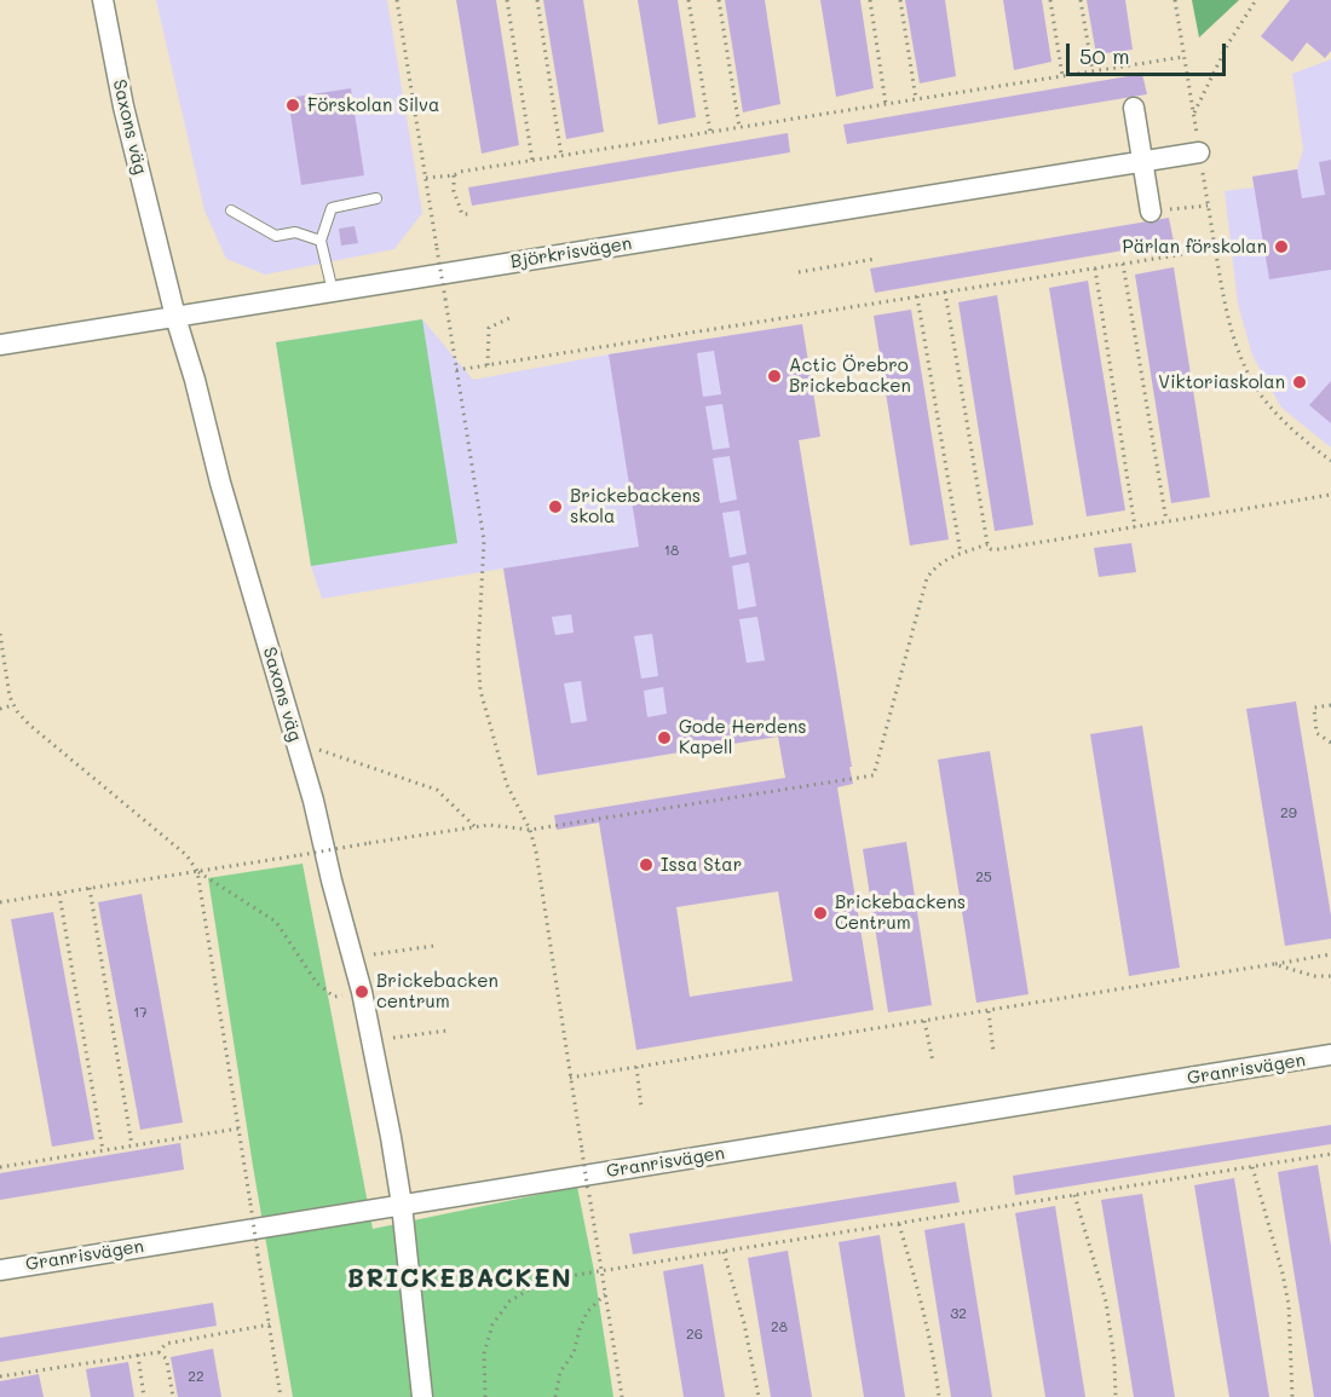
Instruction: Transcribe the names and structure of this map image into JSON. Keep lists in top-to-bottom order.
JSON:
{
  "streets": {
    "street": ["Saxons väg", "Björkrisvägen", "Granrisvägen"]
  },
  "crossings": [
    ["Saxons väg", "Björkrisvägen"],
    ["Saxons väg", "Granrisvägen"]
  ],
  "districts": ["BRICKEBACKEN"],
  "places": [
    "Förskolan Silva",
    "Pärlan förskolan",
    "Actic Örebro Brickebacken",
    "Viktoriaskolan",
    "Brickebackens skola",
    "Gode Herdens Kapell",
    "Issa Star",
    "Brickebackens Centrum",
    "Brickebacken centrum"
  ],
  "house_numbers": [
    "18",
    "29",
    "25",
    "17",
    "32",
    "28",
    "26",
    "22"
  ],
  "scale_bar": "50 m"
}
